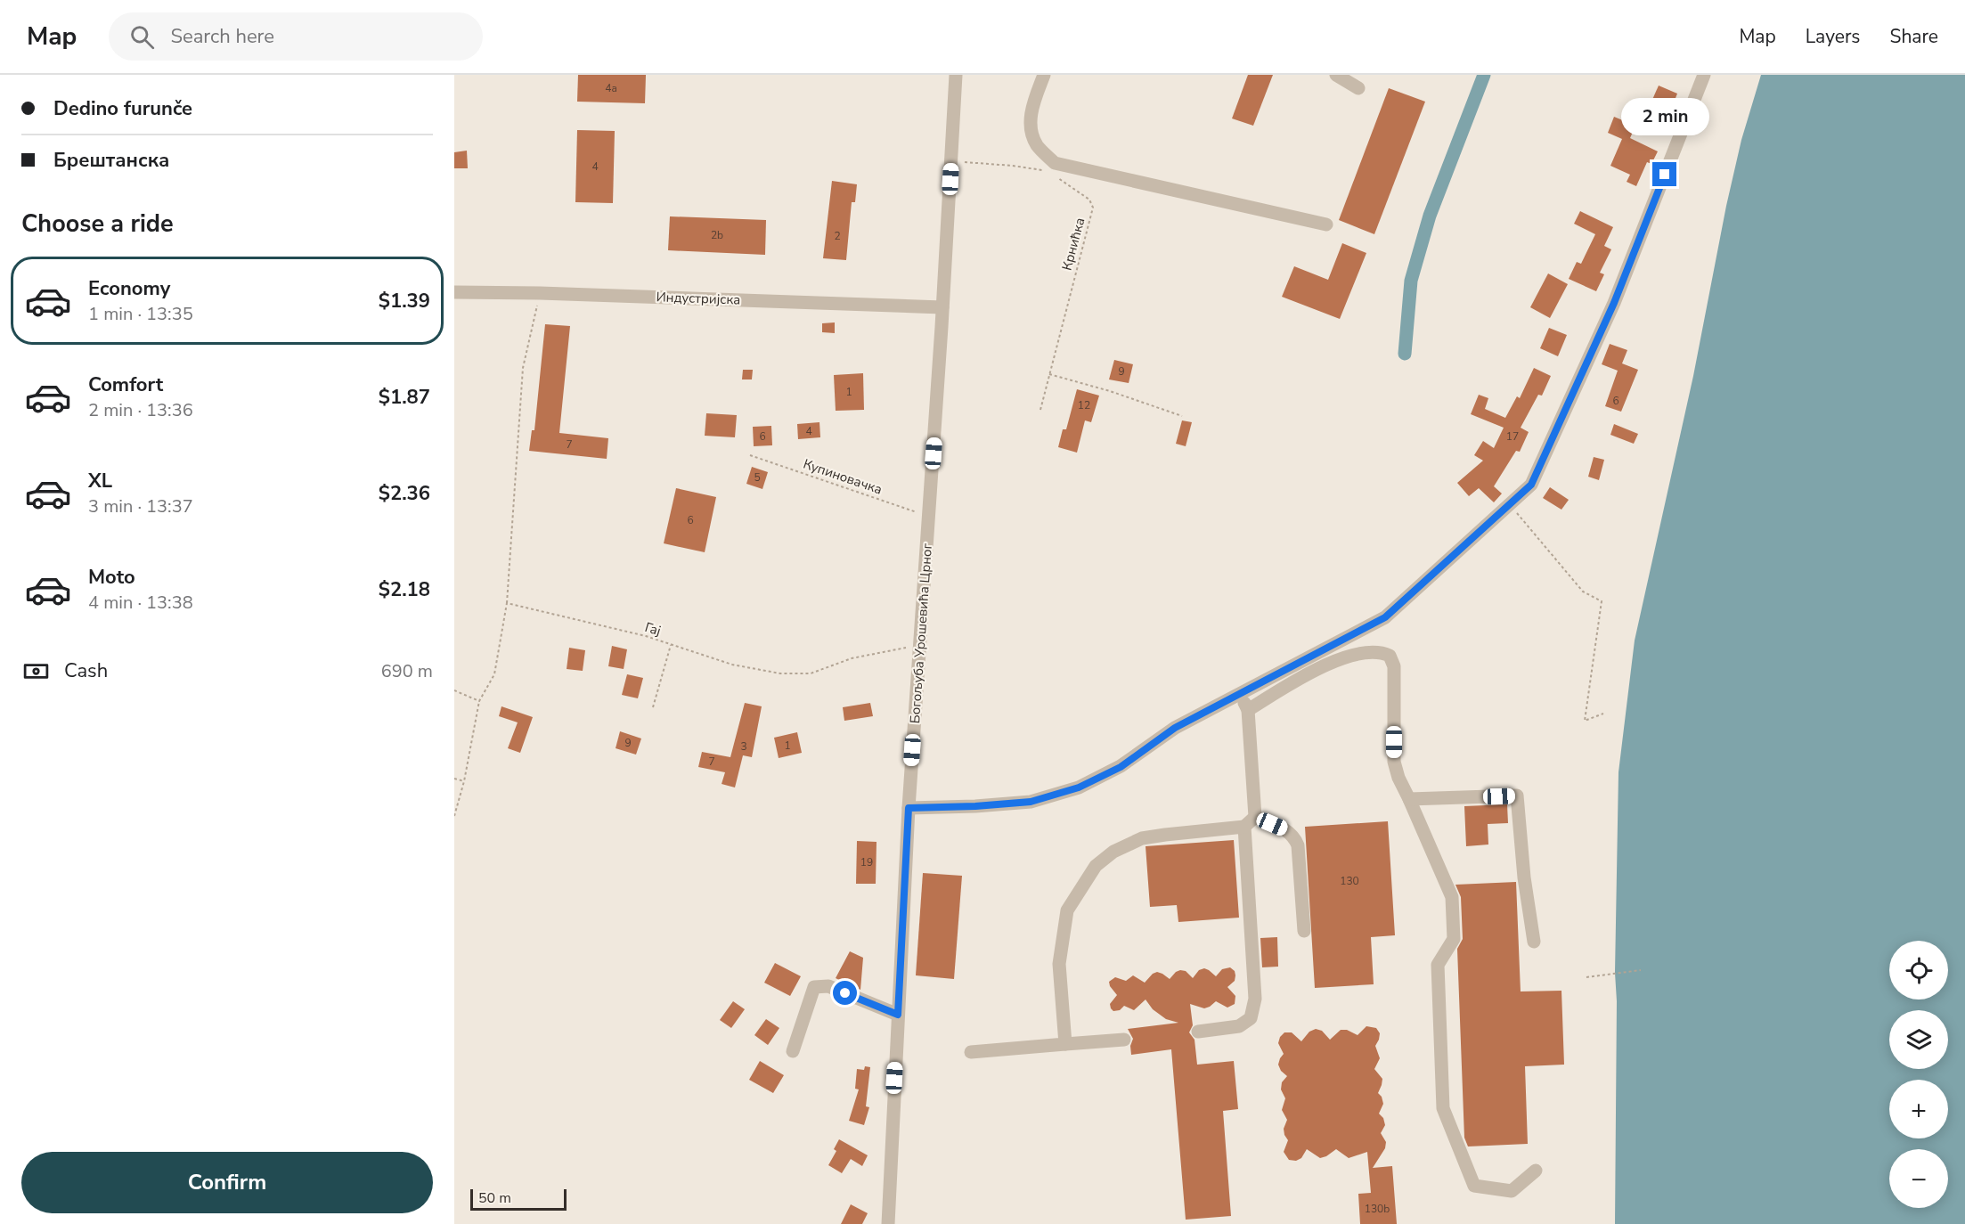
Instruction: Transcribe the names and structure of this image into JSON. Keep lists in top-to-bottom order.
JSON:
{
  "streets": {
    "street": ["Индустријска", "Богољуба Урошевића Црног"],
    "path": ["Крнићка", "Купиновачка", "Гај"]
  },
  "crossings": [
    ["Индустријска", "Богољуба Урошевића Црног"],
    ["Купиновачка", "Богољуба Урошевића Црног"],
    ["Гај", "Богољуба Урошевића Црног"]
  ],
  "house_numbers": [
    "4a",
    "4",
    "2b",
    "2",
    "9",
    "1",
    "6",
    "12",
    "4",
    "6",
    "17",
    "7",
    "5",
    "6",
    "9",
    "1",
    "3",
    "7",
    "19",
    "130",
    "130b"
  ],
  "scale_bar": "50 m",
  "page": {
    "header": "Map",
    "search": "Search here",
    "nav": ["Map", "Layers", "Share"],
    "banner": ["Dedino furunče", "Брештанска"],
    "bubble": "2 min",
    "heading": "Choose a ride",
    "list": [
      {
        "name": "Economy",
        "note": "1 min · 13:35",
        "value": "$1.39"
      },
      {
        "name": "Comfort",
        "note": "2 min · 13:36",
        "value": "$1.87"
      },
      {
        "name": "XL",
        "note": "3 min · 13:37",
        "value": "$2.36"
      },
      {
        "name": "Moto",
        "note": "4 min · 13:38",
        "value": "$2.18"
      }
    ],
    "pay": ["Cash", "690 m"],
    "map_buttons": ["+", "−"],
    "buttons": "Confirm",
    "scale": "50 m"
  }
}
